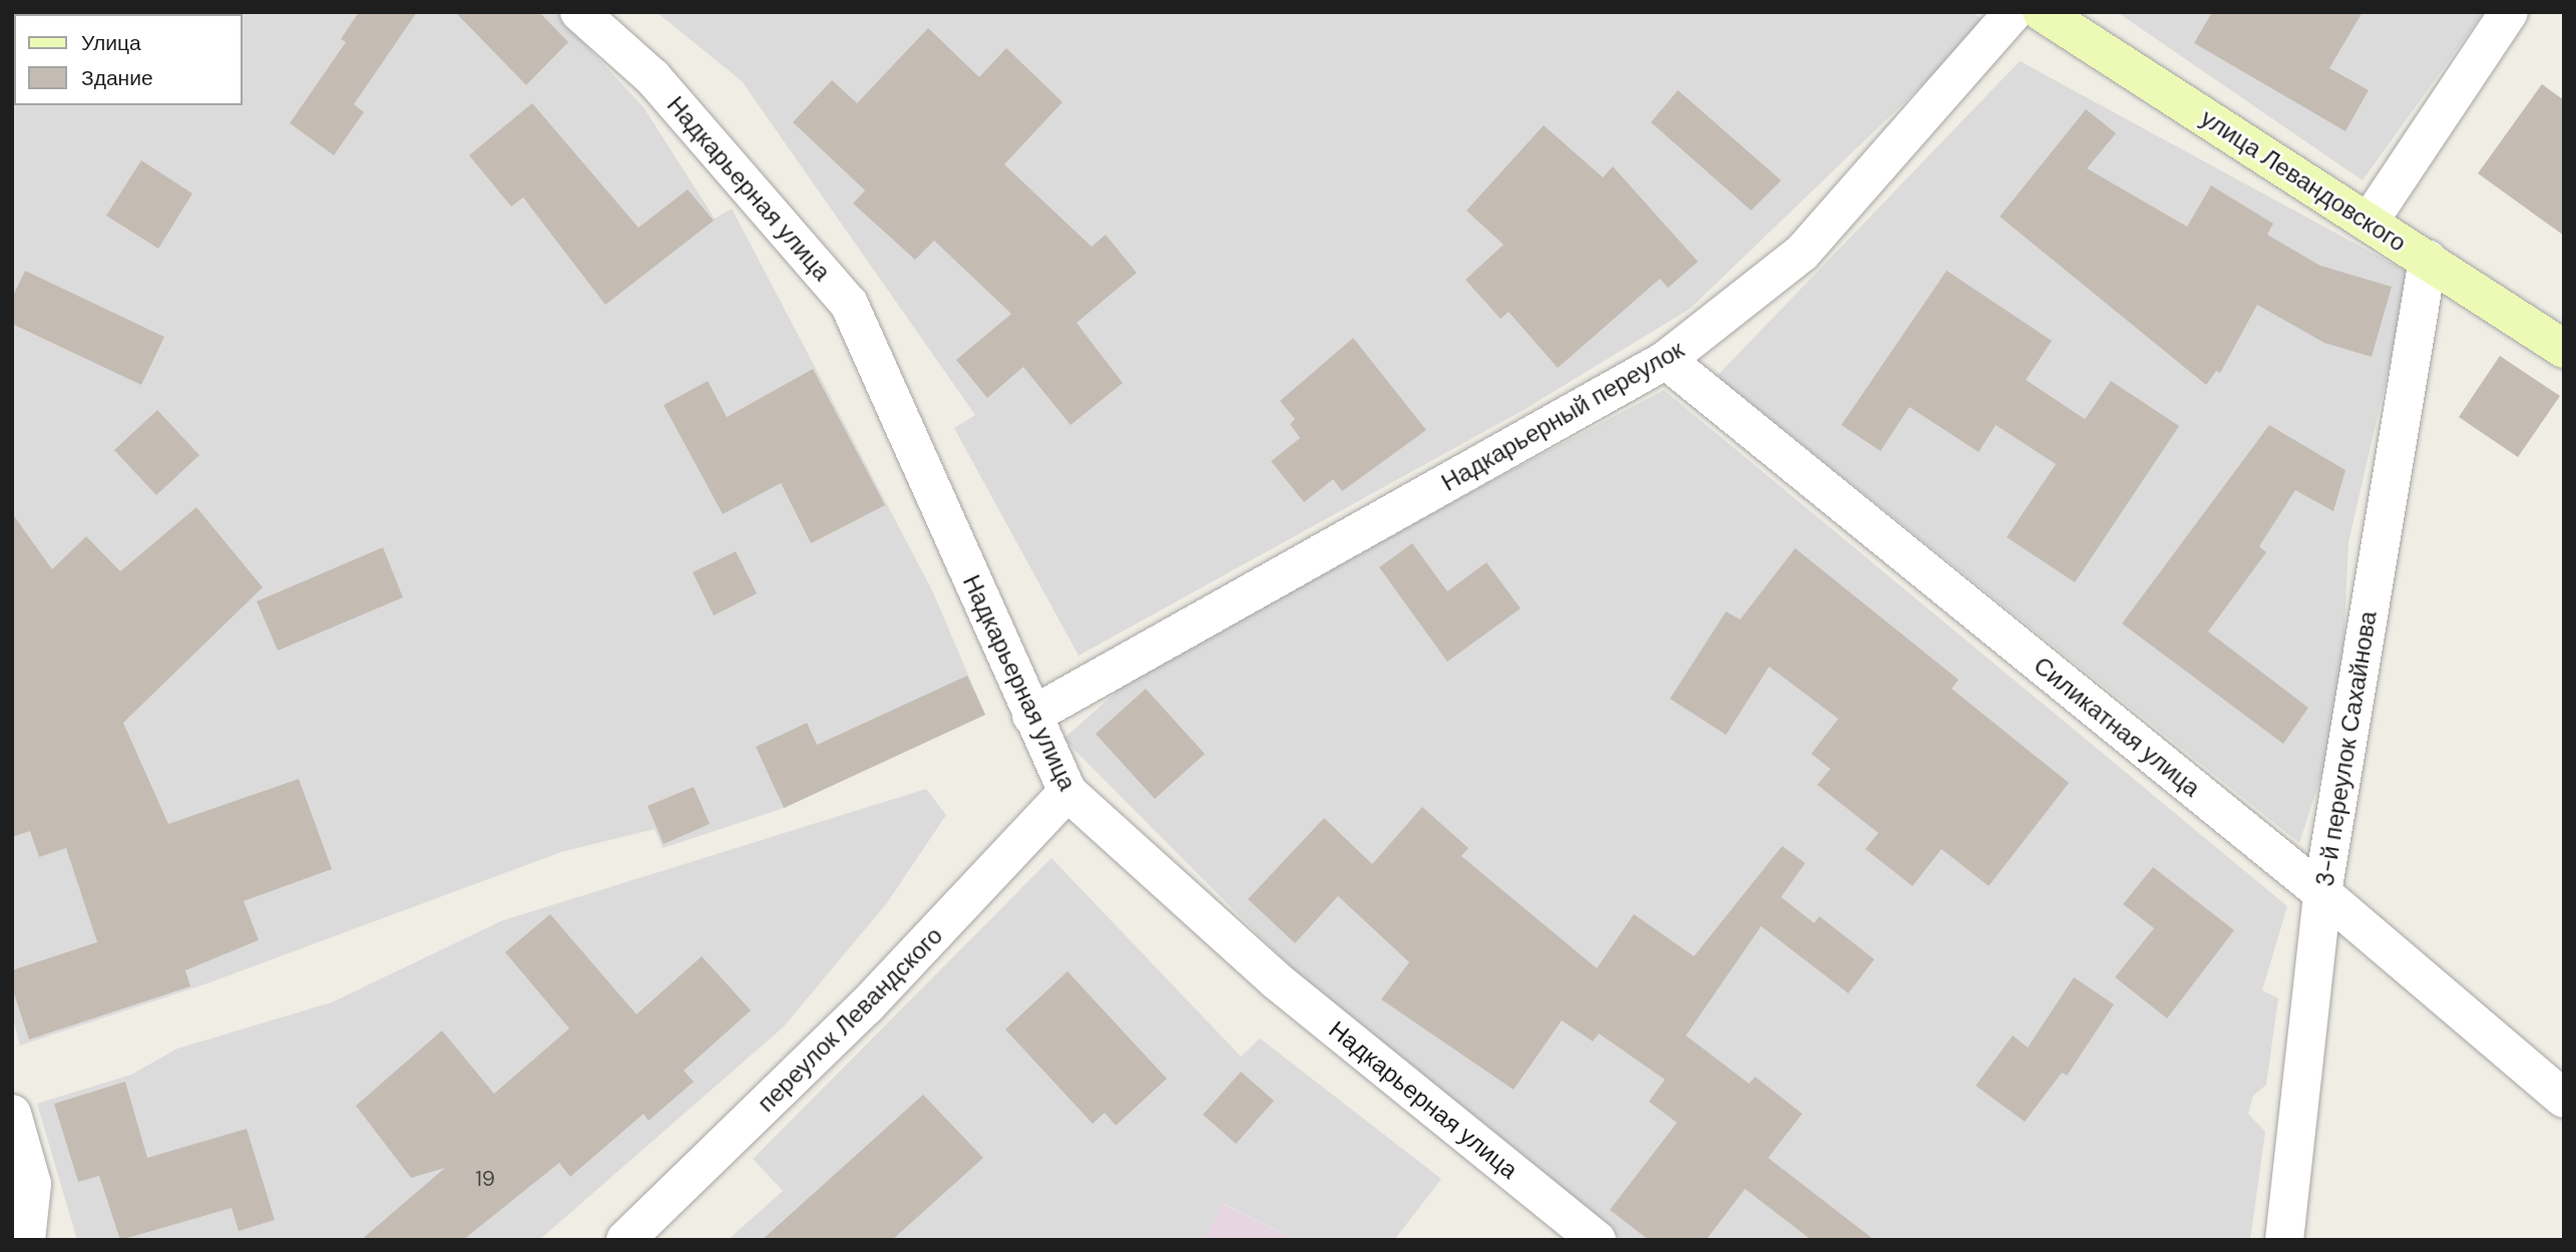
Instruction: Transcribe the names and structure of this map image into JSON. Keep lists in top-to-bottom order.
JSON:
{
  "streets": {
    "street": [
      "улица Левандовского",
      "Надкарьерная улица",
      "Надкарьерный переулок",
      "Силикатная улица",
      "3-й переулок Сахайнова",
      "переулок Левандского"
    ]
  },
  "crossings": [
    ["улица Левандовского", "3-й переулок Сахайнова"],
    ["Надкарьерная улица", "Надкарьерный переулок"],
    ["Надкарьерная улица", "переулок Левандского"],
    ["Надкарьерный переулок", "Силикатная улица"],
    ["Силикатная улица", "3-й переулок Сахайнова"]
  ],
  "house_numbers": ["19"],
  "legend": ["Улица", "Здание"]
}
